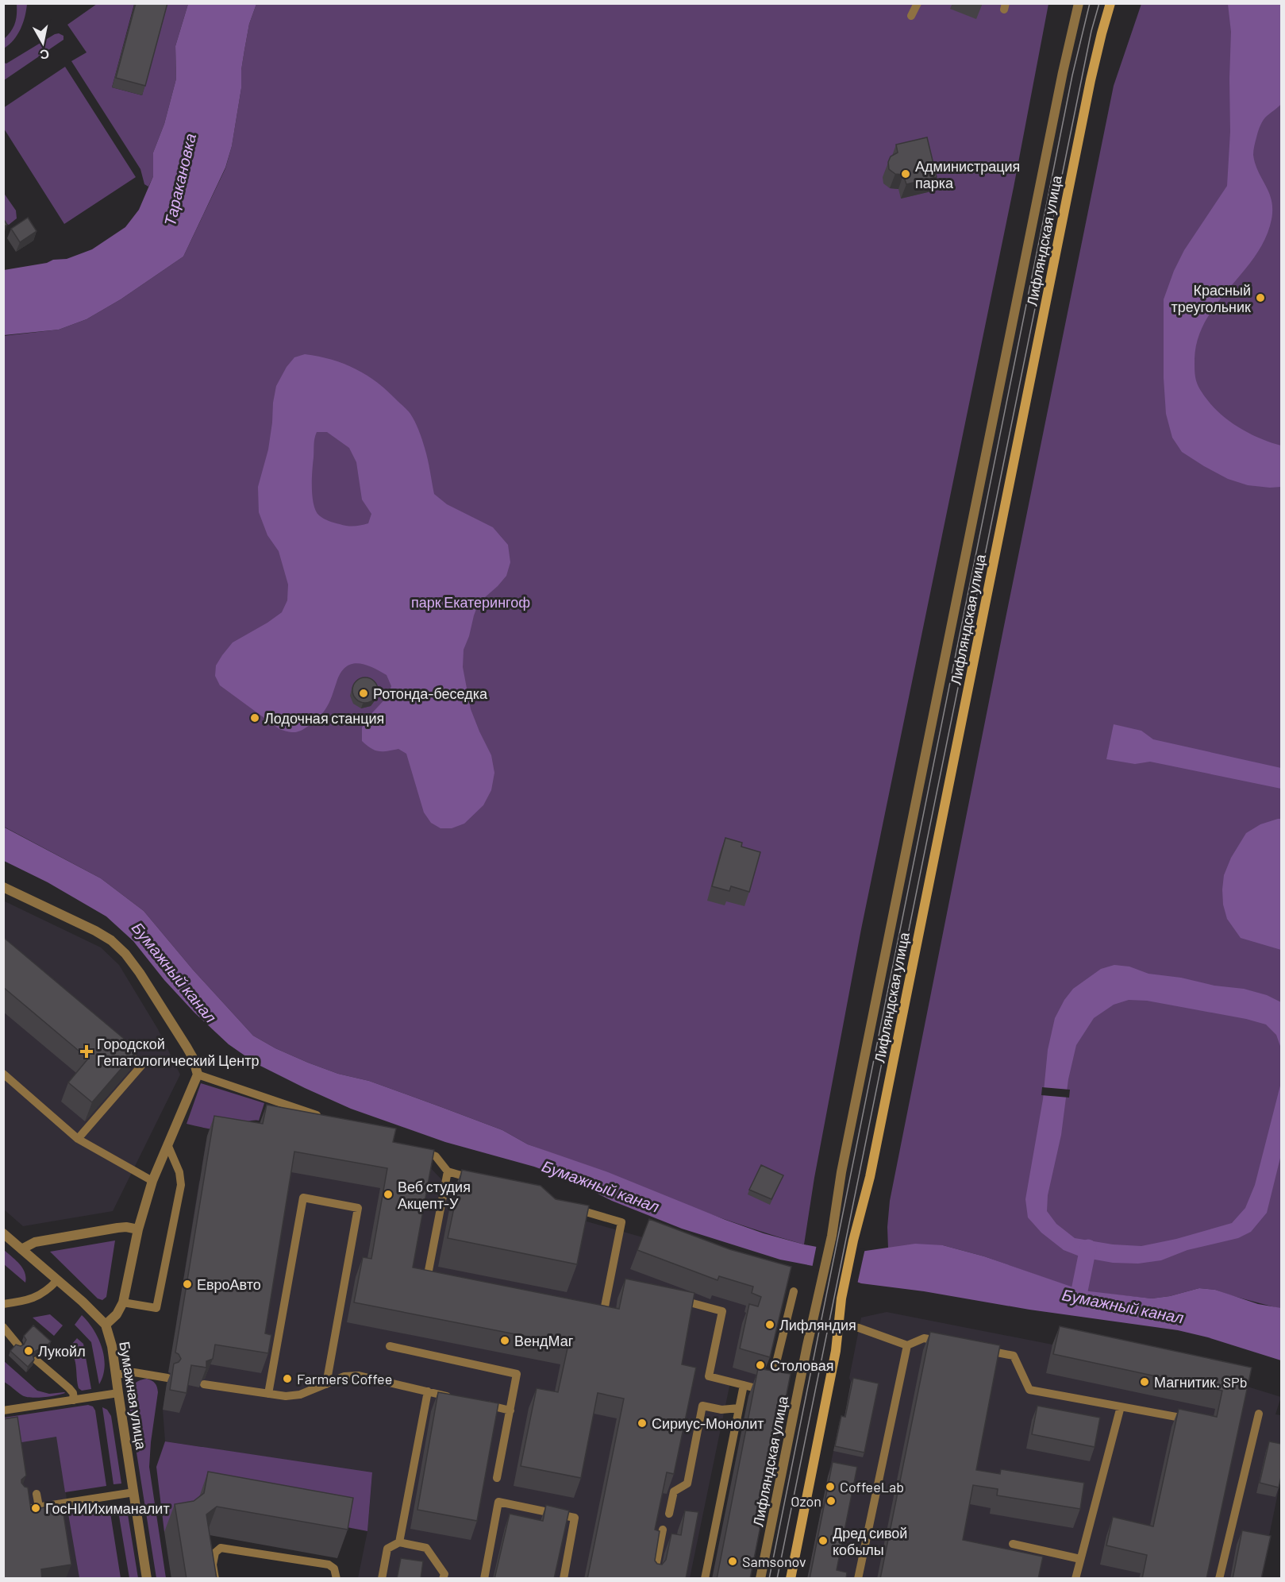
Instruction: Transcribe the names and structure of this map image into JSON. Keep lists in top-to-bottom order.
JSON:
{
  "streets": {
    "main road": ["Лифляндская улица"],
    "street": ["Бумажная улица"]
  },
  "water": ["Таракановка", "Бумажный канал"],
  "parks": ["парк Екатерингоф"],
  "places": {
    "other": [
      "Администрация парка",
      "Красный треугольник",
      "Ротонда-беседка",
      "Лодочная станция",
      "Веб студия Акцепт-У",
      "ЕвроАвто",
      "Лифляндия",
      "ВендМаг",
      "Лукойл",
      "Столовая",
      "Farmers Coffee",
      "Магнитик. SPb",
      "Сириус-Монолит",
      "CoffeeLab",
      "Ozon",
      "ГосНИИхиманалит",
      "Дред сивой кобылы",
      "Samsonov"
    ],
    "health": ["Городской Гепатологический Центр"]
  },
  "north": "bottom"
}
